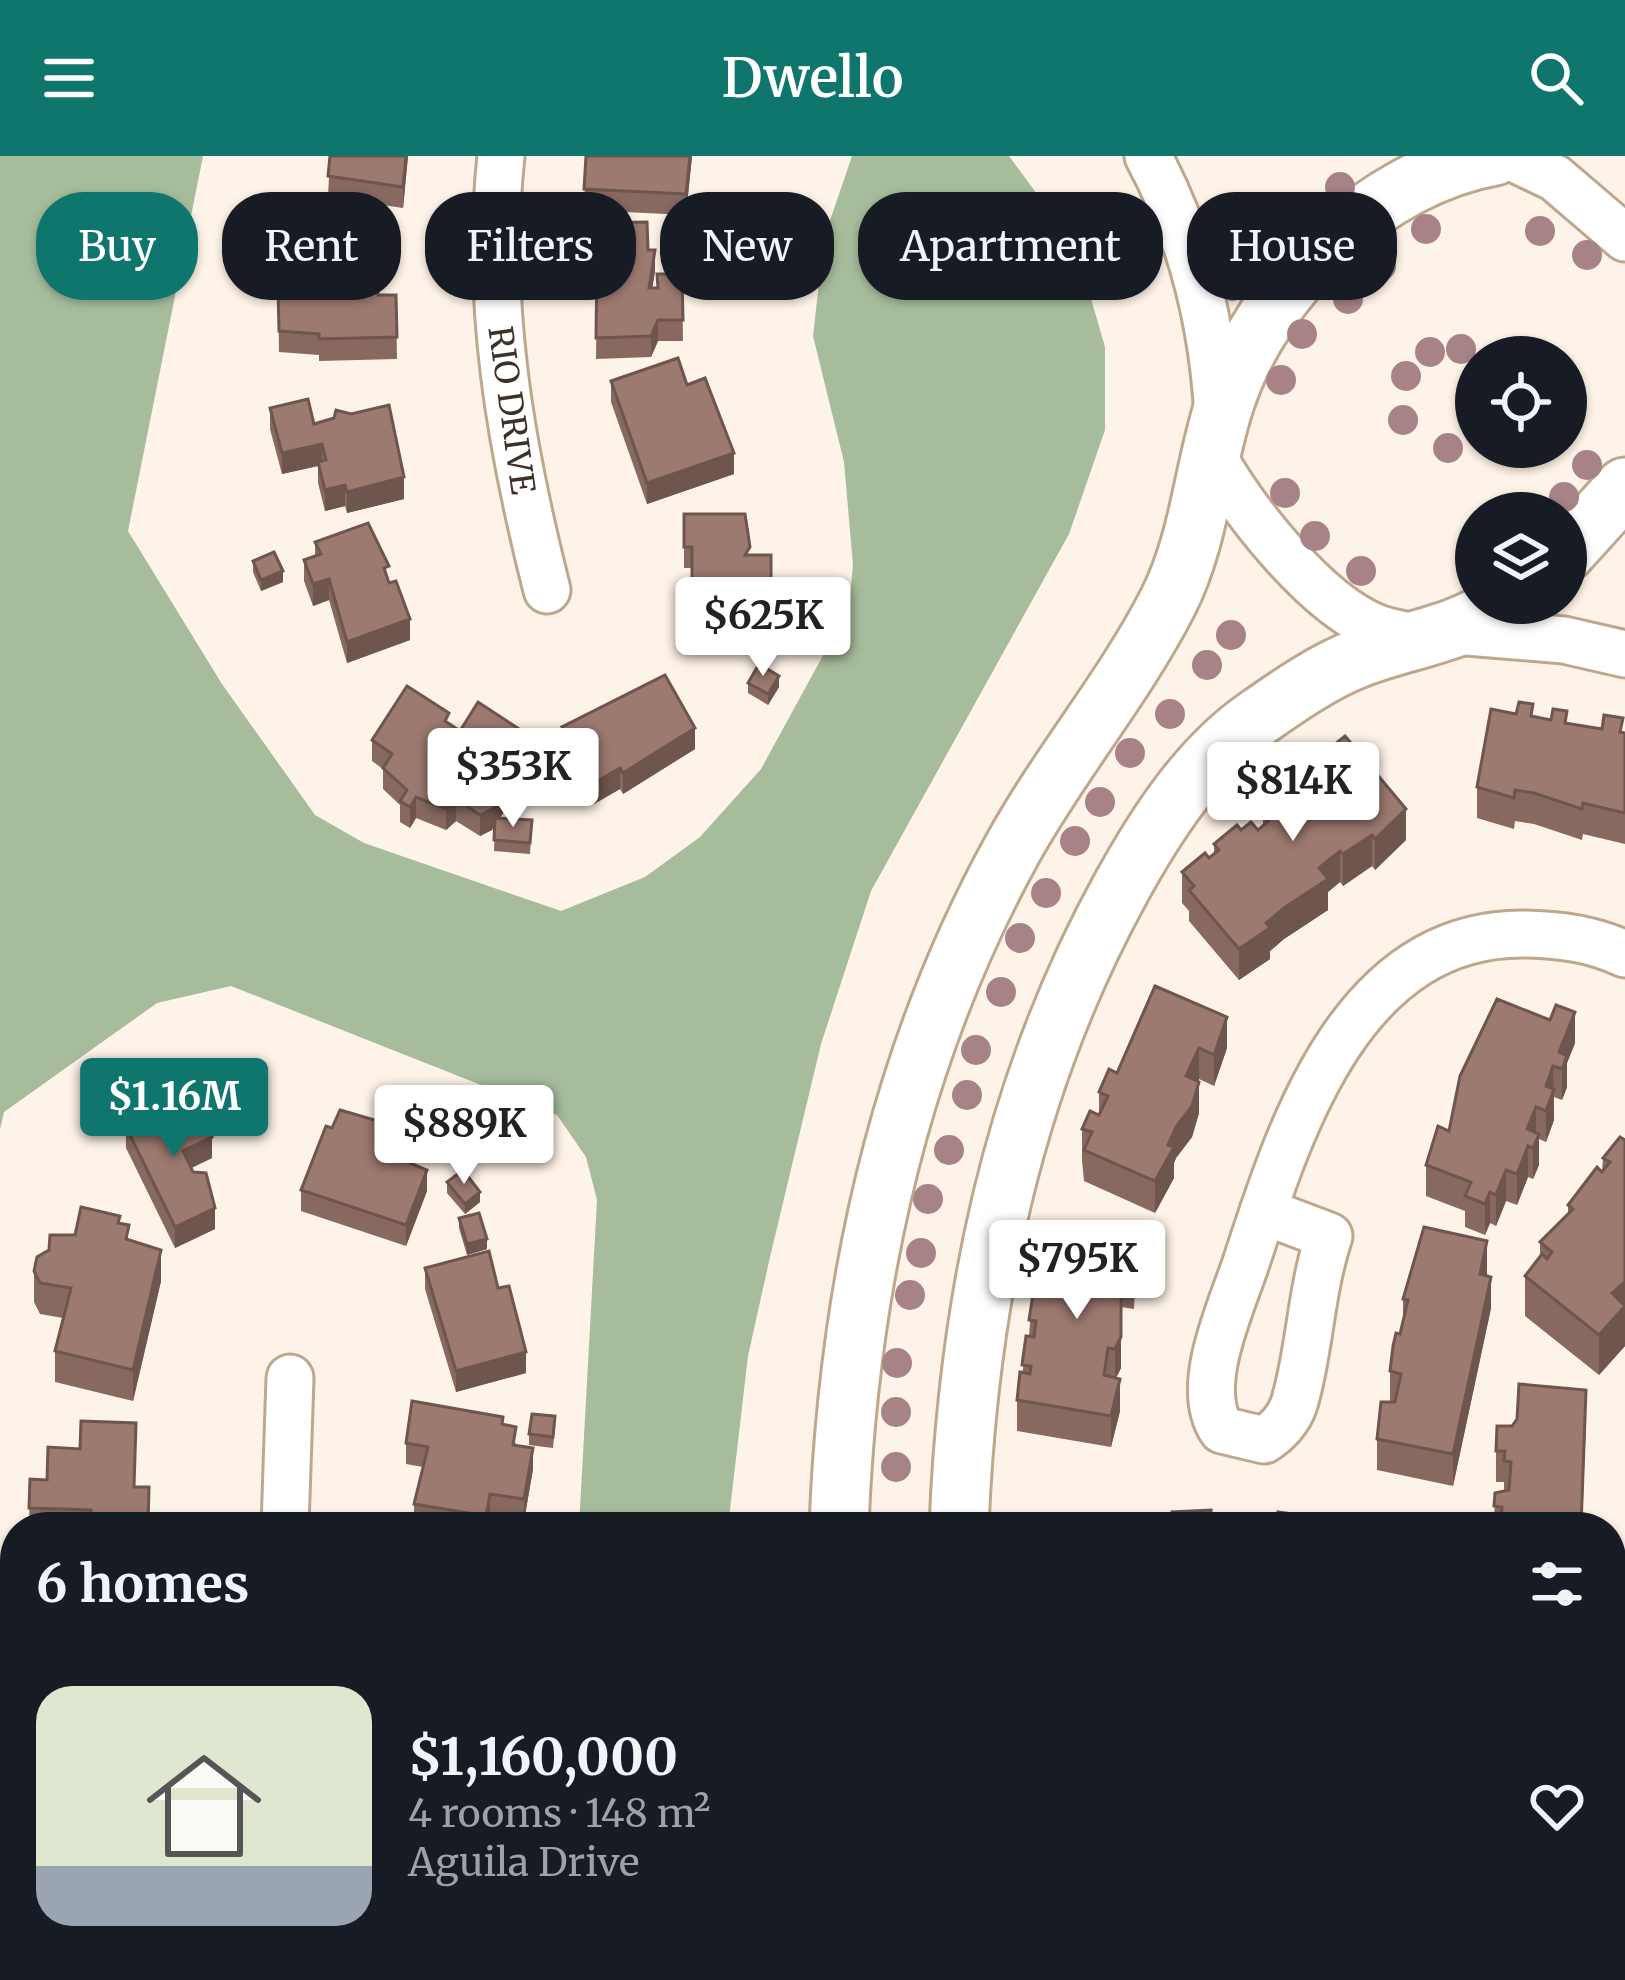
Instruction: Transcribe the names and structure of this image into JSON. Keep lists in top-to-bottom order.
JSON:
{
  "streets": {
    "street": ["RIO DRIVE"]
  },
  "page": {
    "header": "Dwello",
    "chip": [
      "Buy",
      "Rent",
      "Filters",
      "New",
      "Apartment",
      "House"
    ],
    "price": [
      "$625K",
      "$353K",
      "$814K",
      "$1.16M",
      "$889K",
      "$795K"
    ],
    "heading": "6 homes",
    "list": [
      {
        "name": "$1,160,000",
        "note": "4 rooms · 148 m² · Aguila Drive"
      }
    ]
  }
}
